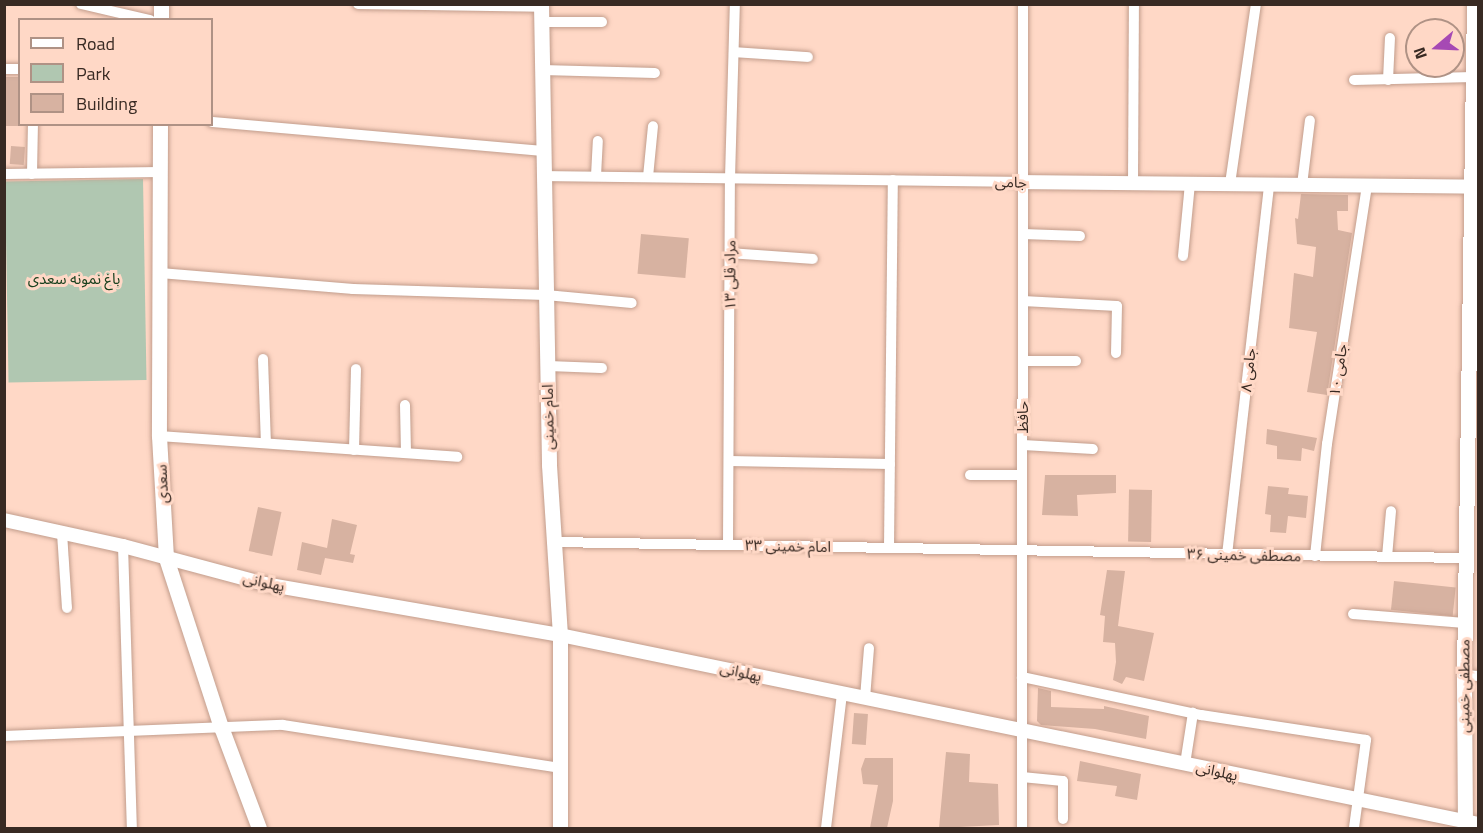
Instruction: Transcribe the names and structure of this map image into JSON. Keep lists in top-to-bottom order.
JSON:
{
  "streets": {
    "main road": ["امام خمینی", "سعدی", "مصطفی خمینی"],
    "street": [
      "جامی",
      "مراد قلی ۱۳",
      "جامی ۸",
      "جامی ۱۰",
      "حافظ",
      "امام خمینی ۳۳",
      "مصطفی خمینی ۳۶",
      "پهلوانی"
    ]
  },
  "crossings": [
    ["جامی", "مراد قلی ۱۳"],
    ["جامی", "جامی ۸"],
    ["جامی", "جامی ۱۰"],
    ["جامی", "امام خمینی"],
    ["جامی", "حافظ"],
    ["جامی", "مصطفی خمینی"],
    ["مراد قلی ۱۳", "امام خمینی ۳۳"],
    ["جامی ۸", "مصطفی خمینی ۳۶"],
    ["جامی ۱۰", "مصطفی خمینی ۳۶"],
    ["امام خمینی", "امام خمینی ۳۳"],
    ["امام خمینی", "پهلوانی"],
    ["حافظ", "امام خمینی ۳۳"],
    ["حافظ", "مصطفی خمینی ۳۶"],
    ["حافظ", "پهلوانی"],
    ["سعدی", "پهلوانی"],
    ["امام خمینی ۳۳", "مصطفی خمینی ۳۶"],
    ["مصطفی خمینی ۳۶", "مصطفی خمینی"],
    ["پهلوانی", "مصطفی خمینی"]
  ],
  "parks": ["باغ نمونه سعدی"],
  "legend": ["Road", "Park", "Building"],
  "north": "left"
}
